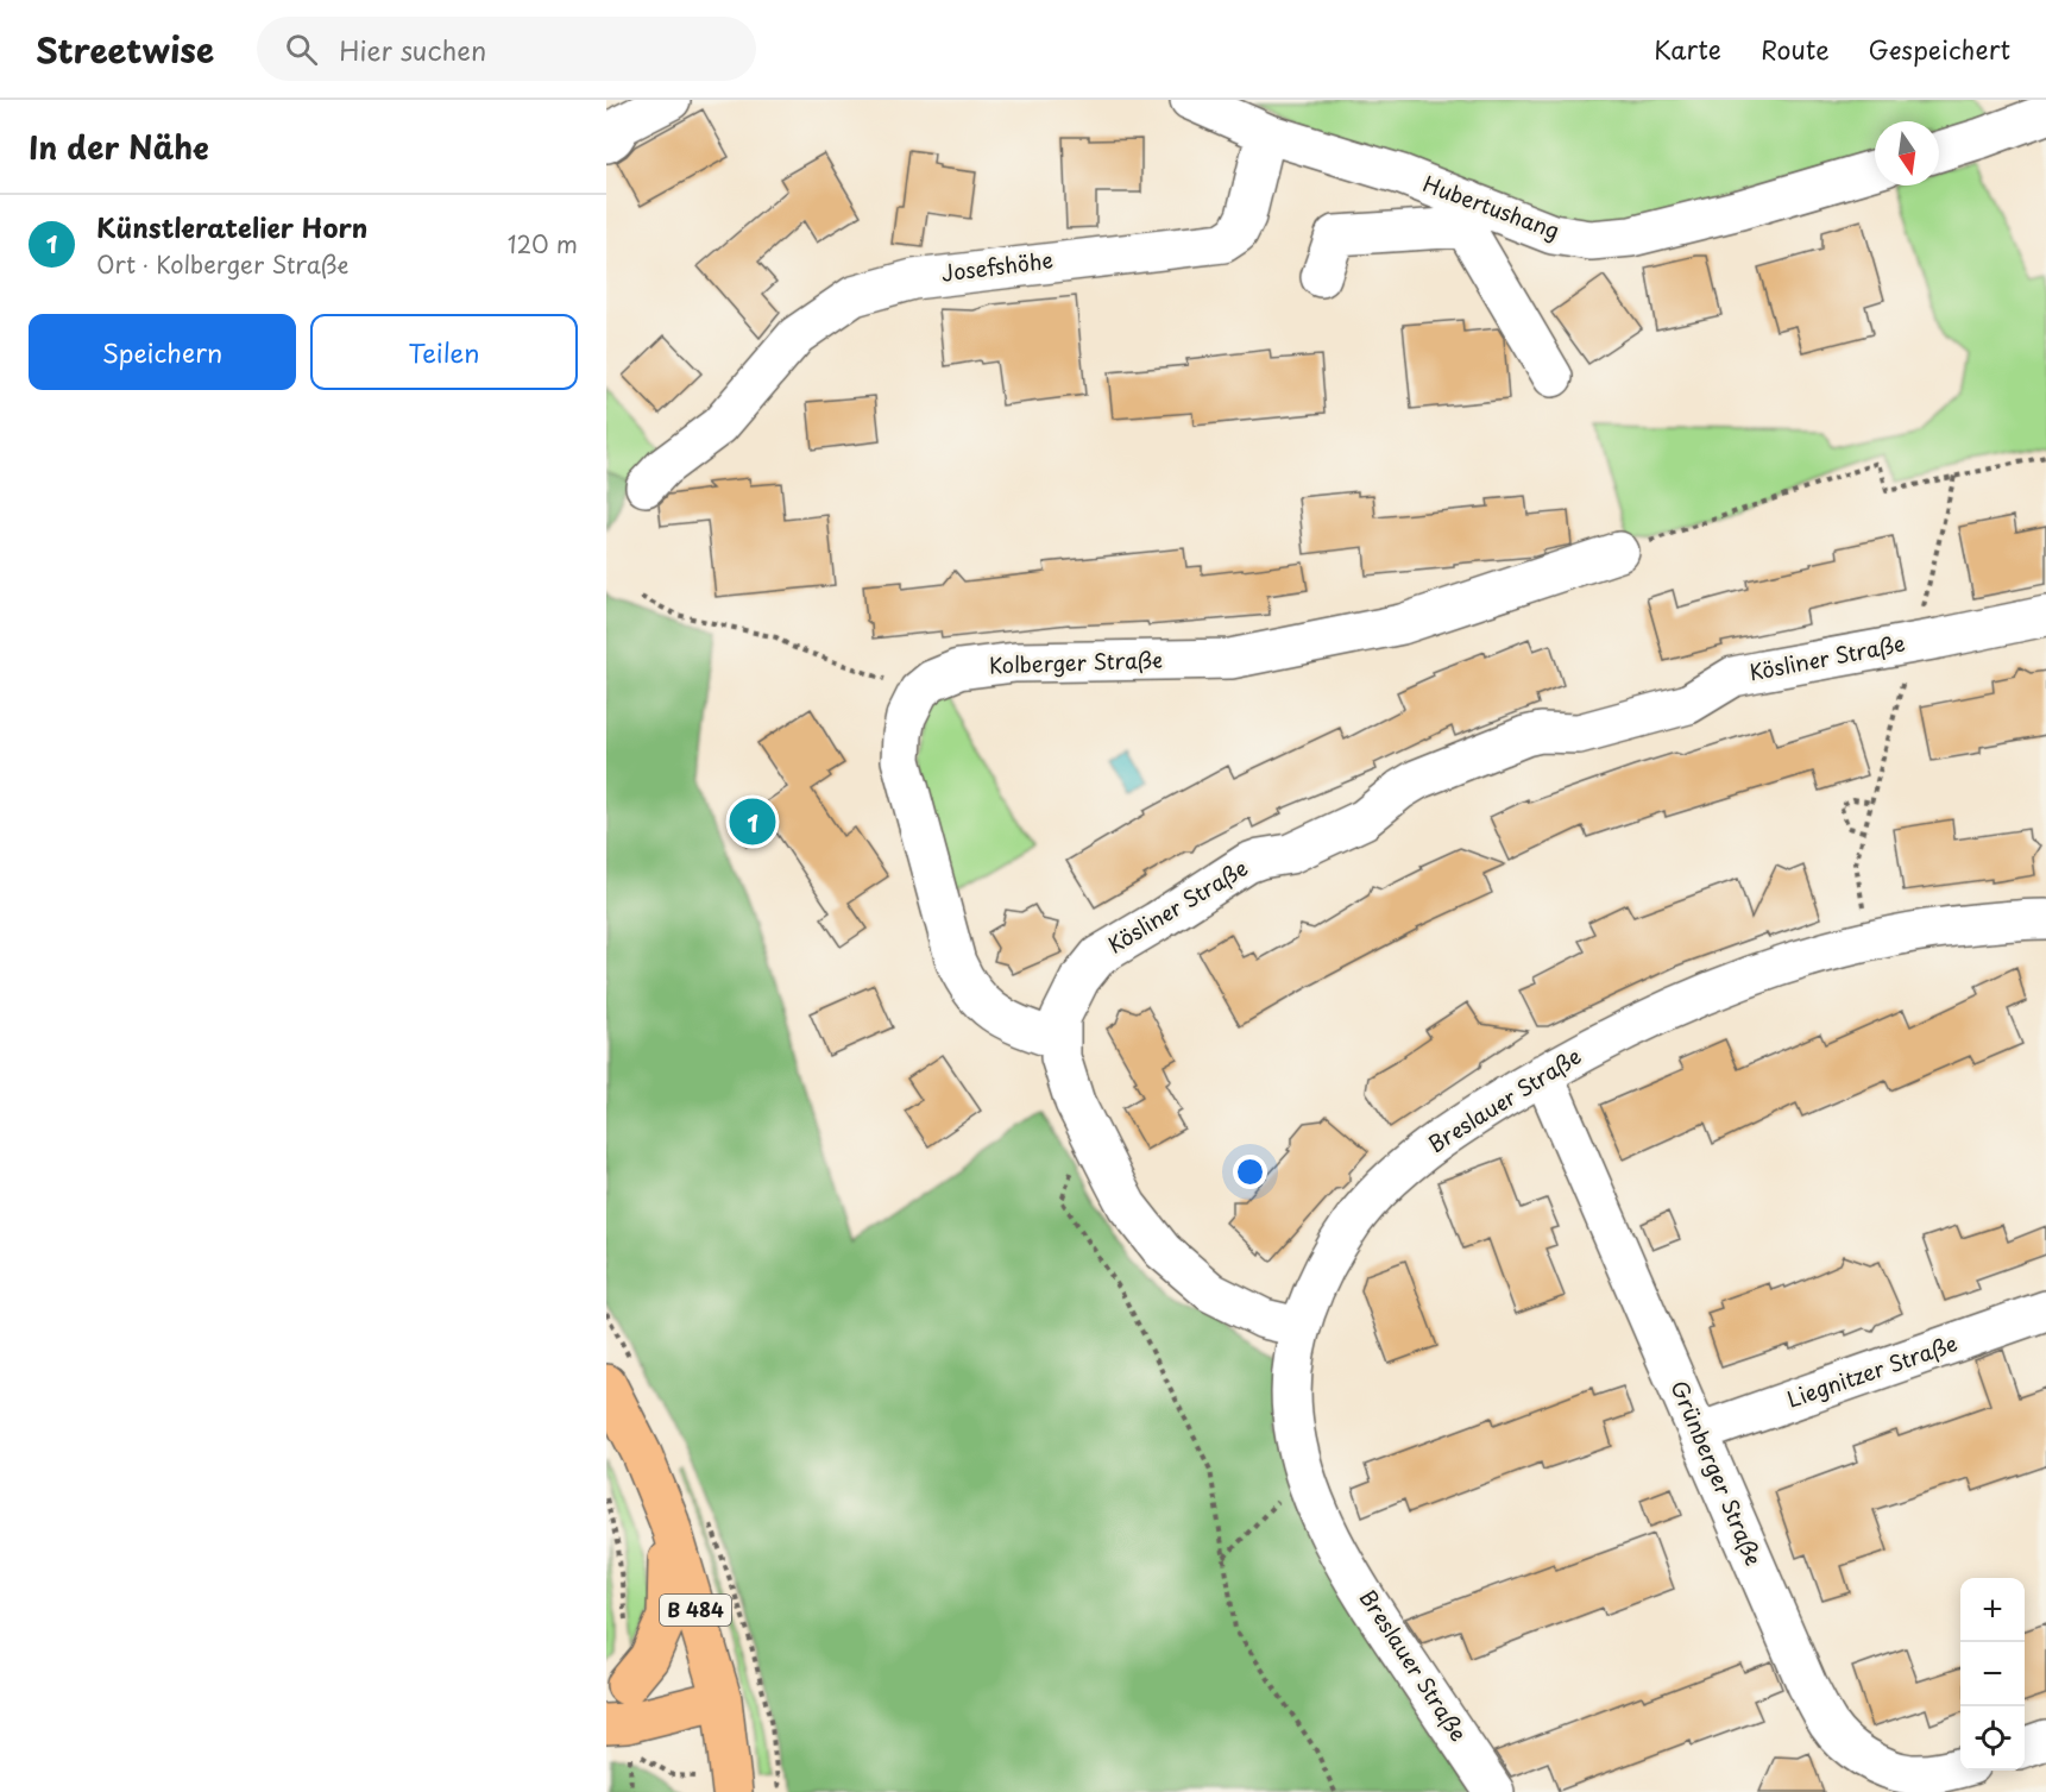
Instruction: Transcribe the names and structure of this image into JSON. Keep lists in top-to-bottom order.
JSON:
{
  "streets": {
    "main road": ["B 484"],
    "street": [
      "Hubertushang",
      "Josefshöhe",
      "Kösliner Straße",
      "Kolberger Straße",
      "Breslauer Straße",
      "Liegnitzer Straße",
      "Grünberger Straße"
    ]
  },
  "crossings": [
    ["Hubertushang", "Josefshöhe"],
    ["Kösliner Straße", "Breslauer Straße"],
    ["Breslauer Straße", "Grünberger Straße"],
    ["Liegnitzer Straße", "Grünberger Straße"]
  ],
  "north": "bottom",
  "page": {
    "header": "Streetwise",
    "search": "Hier suchen",
    "nav": ["Karte", "Route", "Gespeichert"],
    "heading": "In der Nähe",
    "list": [
      {
        "mark": "1",
        "name": "Künstleratelier Horn",
        "note": "Ort · Kolberger Straße",
        "value": "120 m"
      }
    ],
    "buttons": ["Speichern", "Teilen"],
    "pins": "1",
    "map_buttons": ["+", "−"]
  }
}
